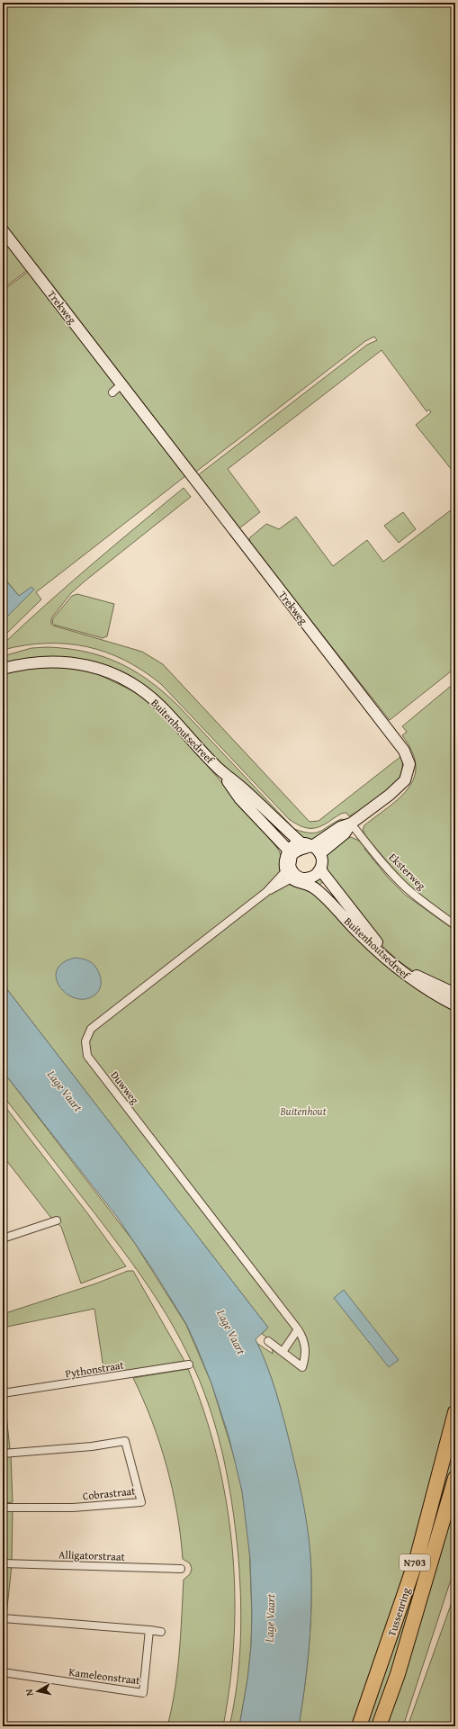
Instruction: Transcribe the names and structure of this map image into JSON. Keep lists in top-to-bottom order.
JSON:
{
  "streets": {
    "highway": ["N703", "Tussenring"],
    "main road": ["Trekweg", "Buitenhoutsedreef"],
    "street": [
      "Eksterweg",
      "Duwweg",
      "Pythonstraat",
      "Cobrastraat",
      "Alligatorstraat",
      "Kameleonstraat"
    ]
  },
  "crossings": [
    ["Trekweg", "Buitenhoutsedreef"],
    ["Trekweg", "Eksterweg"],
    ["Trekweg", "Duwweg"],
    ["Buitenhoutsedreef", "Duwweg"]
  ],
  "water": ["Lage Vaart"],
  "parks": ["Buitenhout"],
  "north": "left"
}
